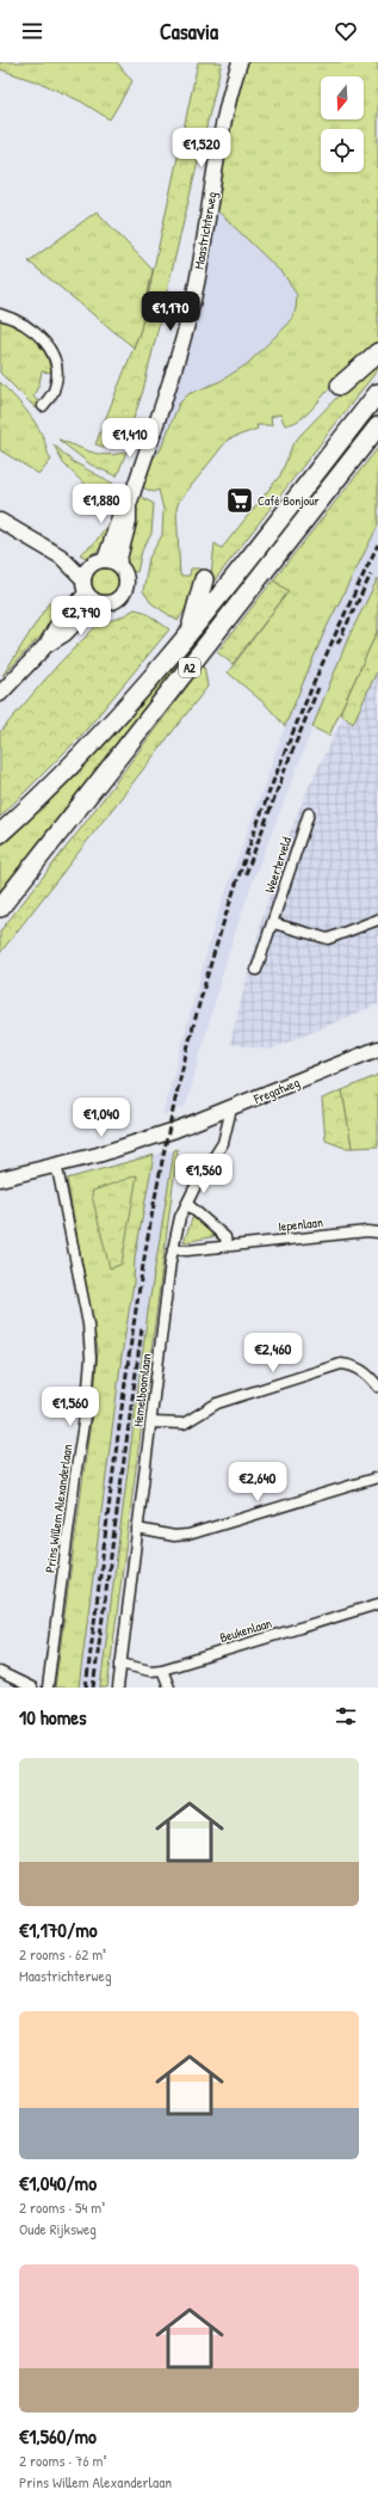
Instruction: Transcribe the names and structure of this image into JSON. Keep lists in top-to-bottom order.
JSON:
{
  "streets": {
    "highway": ["A2"],
    "main road": ["Maastrichterweg", "Fregatweg"],
    "street": [
      "Weerterveld",
      "Iepenlaan",
      "Hemelboomlaan",
      "Prins Willem Alexanderlaan",
      "Beukenlaan"
    ]
  },
  "crossings": [
    ["Fregatweg", "Hemelboomlaan"],
    ["Fregatweg", "Prins Willem Alexanderlaan"],
    ["Iepenlaan", "Hemelboomlaan"],
    ["Hemelboomlaan", "Beukenlaan"]
  ],
  "places": {
    "supermarket": ["Café Bonjour"]
  },
  "north": "bottom",
  "page": {
    "header": "Casavia",
    "price": [
      "€1,520",
      "€1,170",
      "€1,410",
      "€1,880",
      "€2,790",
      "€1,040",
      "€1,560",
      "€2,460",
      "€1,560",
      "€2,640"
    ],
    "heading": "10 homes",
    "list": [
      {
        "name": "€1,170/mo",
        "note": "2 rooms · 62 m² · Maastrichterweg"
      },
      {
        "name": "€1,040/mo",
        "note": "2 rooms · 54 m² · Oude Rijksweg"
      },
      {
        "name": "€1,560/mo",
        "note": "2 rooms · 76 m² · Prins Willem Alexanderlaan"
      }
    ]
  }
}
